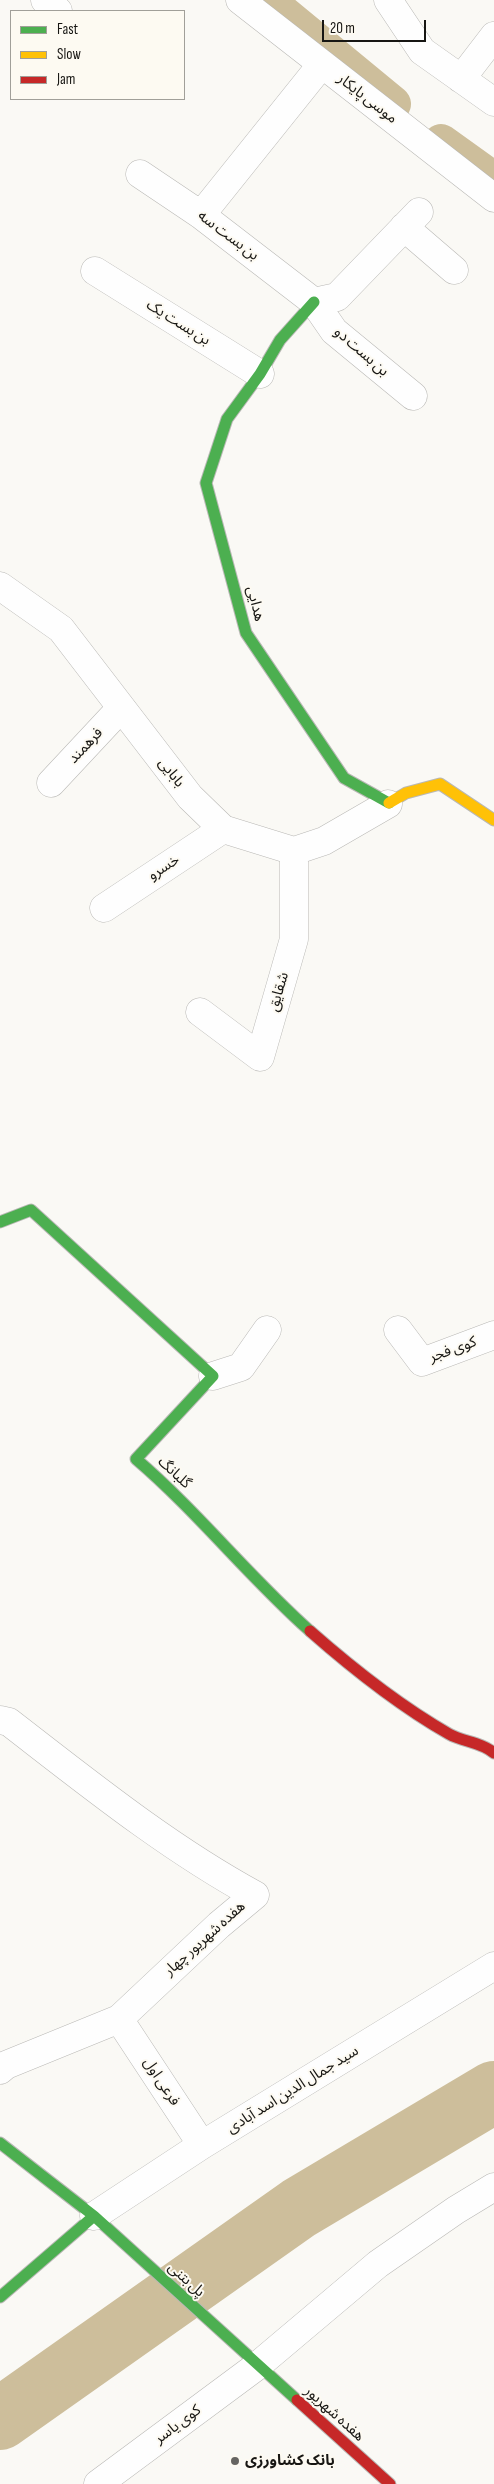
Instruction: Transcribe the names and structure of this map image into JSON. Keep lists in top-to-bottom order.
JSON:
{
  "streets": {
    "street": [
      "موسی پایکار",
      "بن بست سه",
      "بن بست یک",
      "بن بست دو",
      "هدایی",
      "فرهمند",
      "بابایی",
      "خسرو",
      "شقایق",
      "کوی فجر",
      "گلبانگ",
      "هفده شهریور چهار",
      "فرعی اول",
      "سید جمال الدین اسد آبادی",
      "پل بتنی",
      "هفده شهریور",
      "کوی یاسر"
    ]
  },
  "crossings": [
    ["بن بست سه", "بن بست دو"],
    ["بن بست سه", "هدایی"],
    ["بن بست یک", "هدایی"],
    ["بن بست دو", "هدایی"],
    ["فرهمند", "بابایی"],
    ["بابایی", "خسرو"],
    ["بابایی", "شقایق"],
    ["هفده شهریور چهار", "فرعی اول"],
    ["فرعی اول", "سید جمال الدین اسد آبادی"],
    ["سید جمال الدین اسد آبادی", "پل بتنی"],
    ["پل بتنی", "هفده شهریور"],
    ["پل بتنی", "کوی یاسر"],
    ["هفده شهریور", "کوی یاسر"]
  ],
  "places": ["بانک کشاورزی"],
  "legend": ["Fast", "Slow", "Jam"],
  "scale_bar": "20 m"
}
